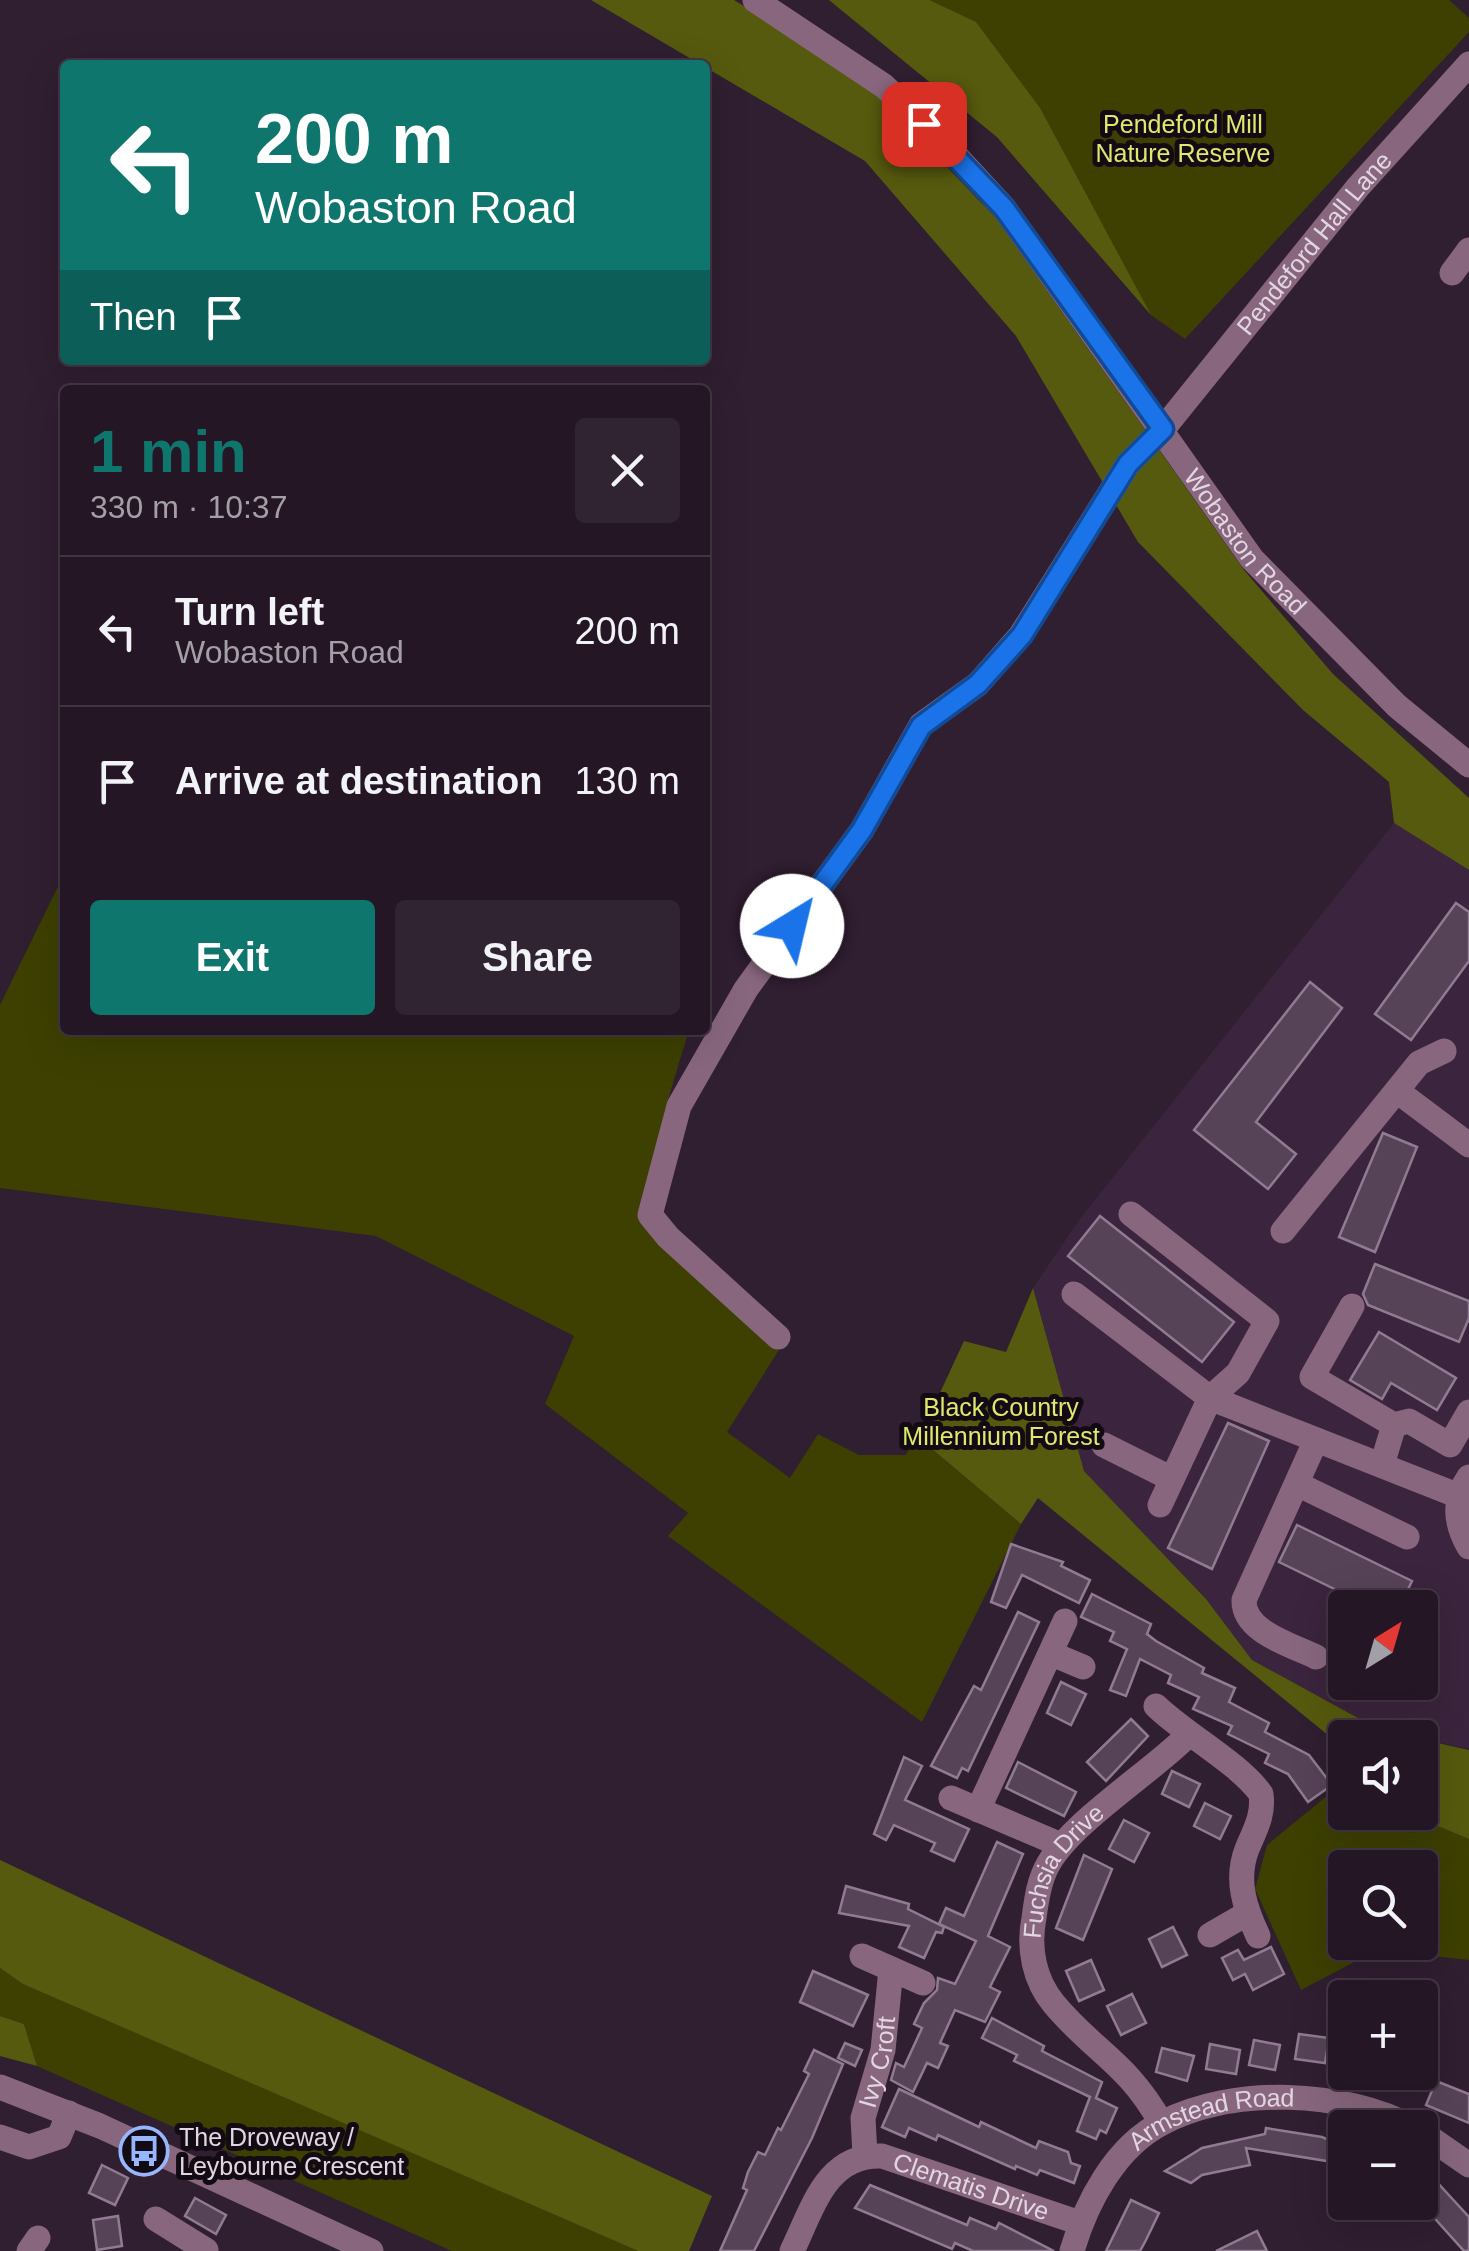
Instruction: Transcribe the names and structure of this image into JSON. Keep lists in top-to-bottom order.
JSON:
{
  "streets": {
    "street": [
      "Pendeford Hall Lane",
      "Wobaston Road",
      "Fuchsia Drive",
      "Ivy Croft",
      "Armstead Road",
      "Clematis Drive"
    ]
  },
  "crossings": [
    ["Pendeford Hall Lane", "Wobaston Road"],
    ["Fuchsia Drive", "Armstead Road"],
    ["Ivy Croft", "Clematis Drive"],
    ["Armstead Road", "Clematis Drive"]
  ],
  "parks": ["Pendeford Mill Nature Reserve", "Black Country Millennium Forest"],
  "places": {
    "bus stop": ["The Droveway / Leybourne Crescent"]
  },
  "north": "top right",
  "page": {
    "turn": ["200 m", "Wobaston Road"],
    "then": "Then",
    "heading": ["1 min", "330 m · 10:37"],
    "list": [
      {
        "name": "Turn left",
        "note": "Wobaston Road",
        "value": "200 m"
      },
      {
        "name": "Arrive at destination",
        "value": "130 m"
      }
    ],
    "buttons": ["Exit", "Share"],
    "map_buttons": ["+", "−"]
  }
}
